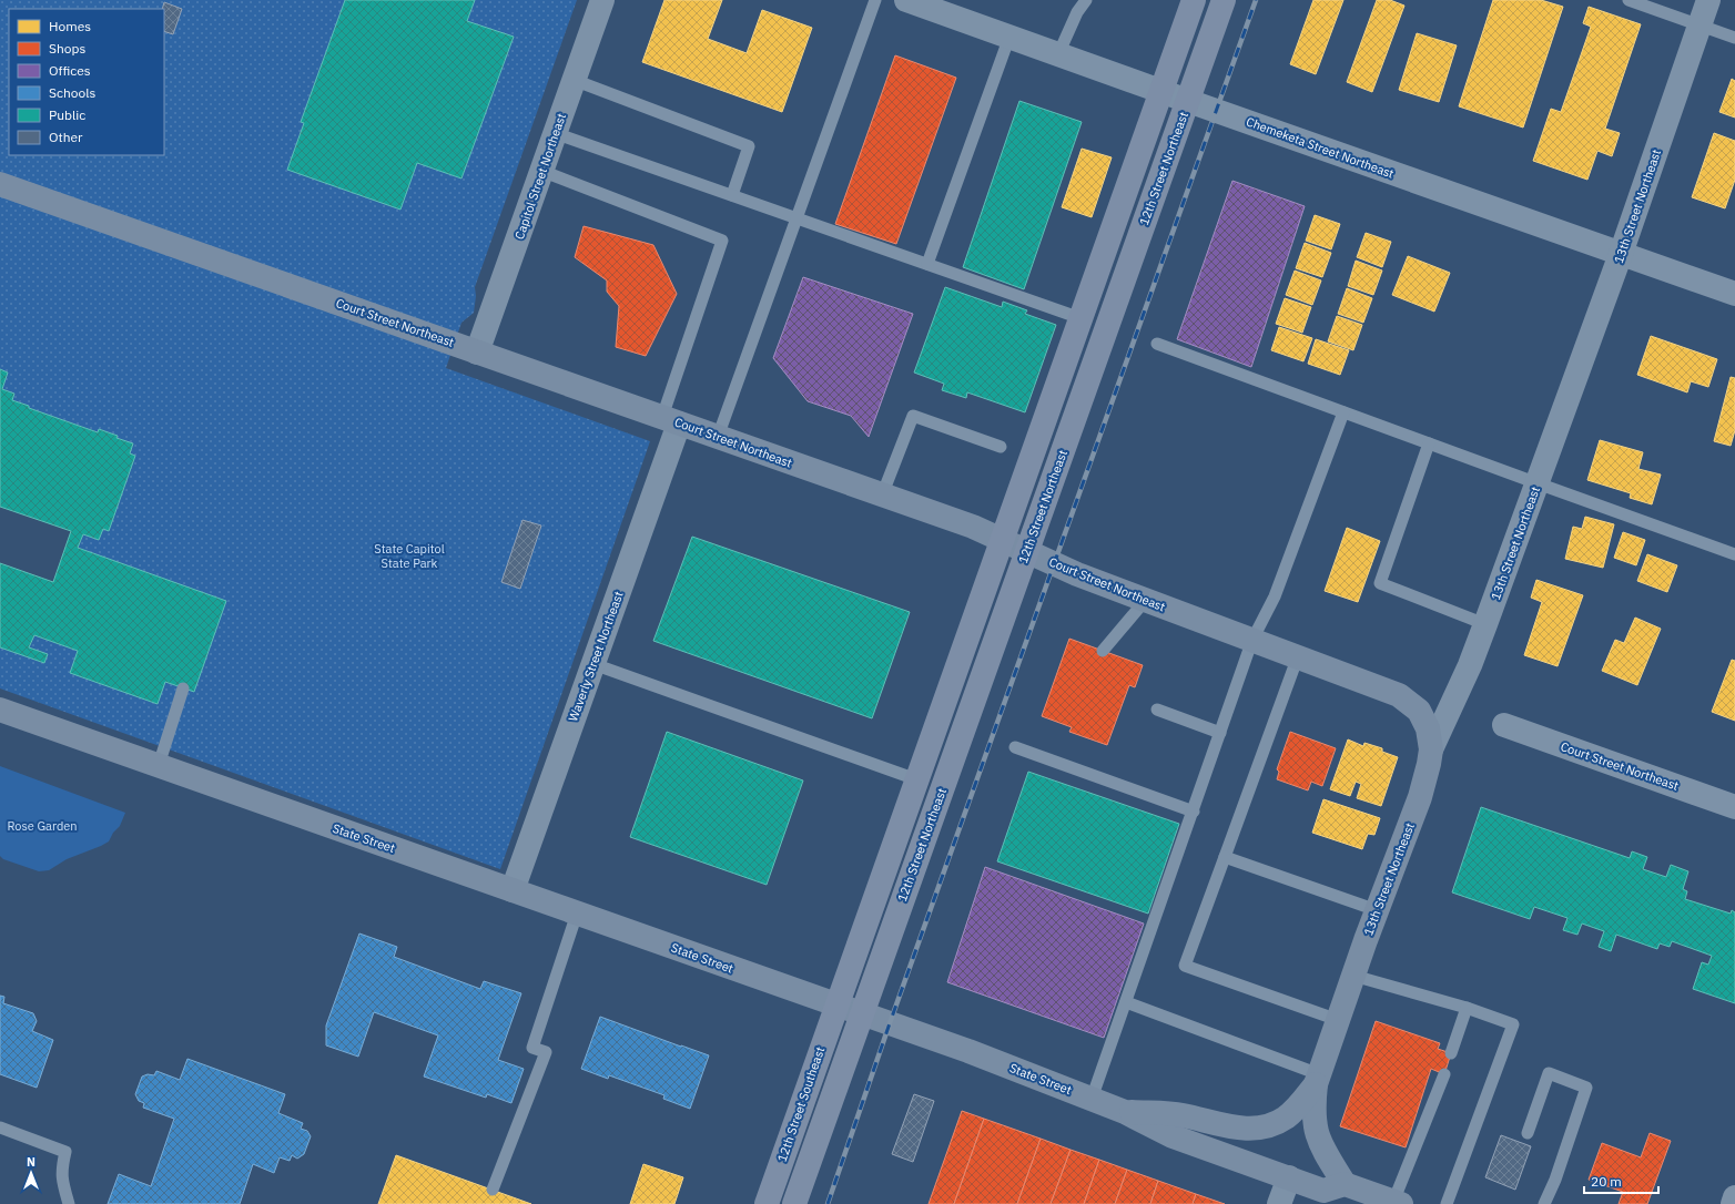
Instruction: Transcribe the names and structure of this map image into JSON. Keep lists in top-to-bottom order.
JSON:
{
  "streets": {
    "main road": [
      "12th Street Northeast",
      "13th Street Northeast",
      "Court Street Northeast",
      "State Street",
      "12th Street Southeast"
    ],
    "street": ["Chemeketa Street Northeast", "Capitol Street Northeast", "Waverly Street Northeast"]
  },
  "crossings": [
    ["Chemeketa Street Northeast", "12th Street Northeast"],
    ["Chemeketa Street Northeast", "13th Street Northeast"],
    ["12th Street Northeast", "Court Street Northeast"],
    ["12th Street Northeast", "State Street"],
    ["Capitol Street Northeast", "Court Street Northeast"],
    ["13th Street Northeast", "Court Street Northeast"],
    ["Court Street Northeast", "Waverly Street Northeast"],
    ["Waverly Street Northeast", "State Street"],
    ["State Street", "12th Street Southeast"]
  ],
  "parks": ["State Capitol State Park", "Rose Garden"],
  "legend": [
    "Homes",
    "Shops",
    "Offices",
    "Schools",
    "Public",
    "Other"
  ],
  "scale_bar": "20 m",
  "north": "top"
}
